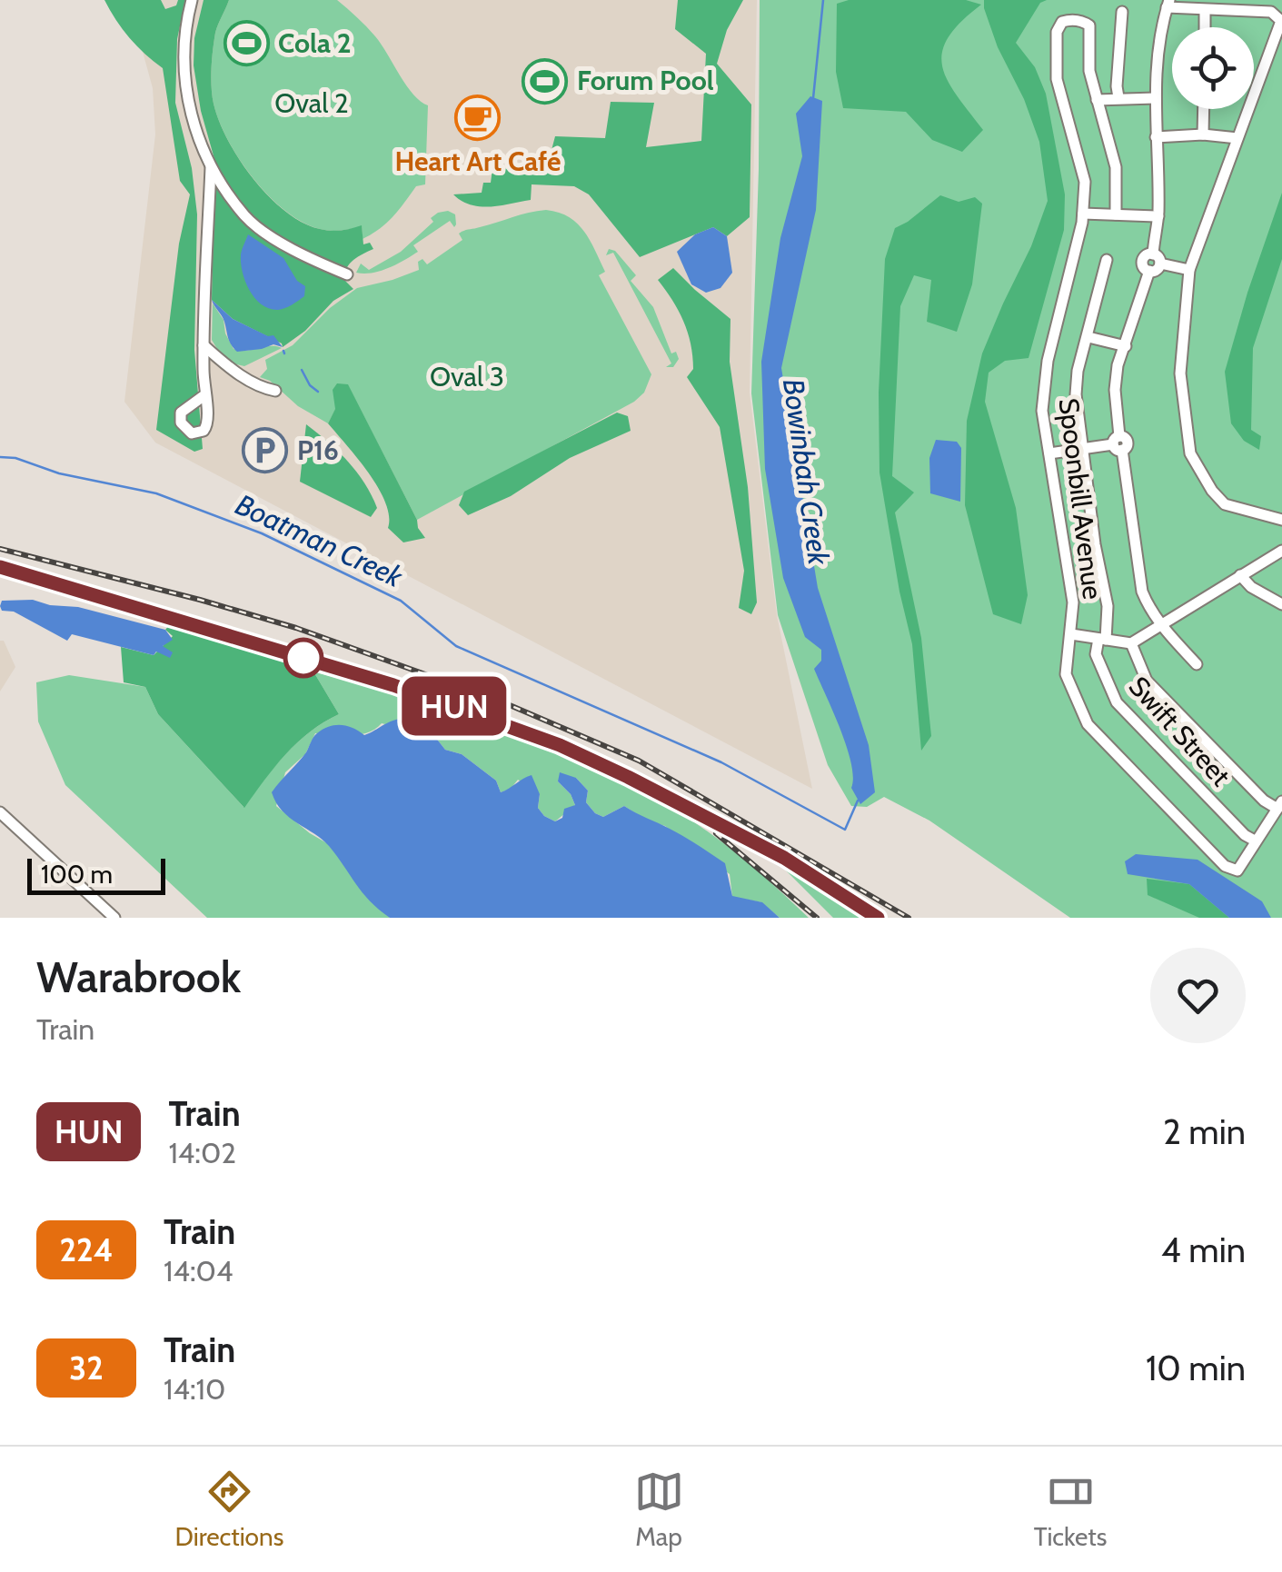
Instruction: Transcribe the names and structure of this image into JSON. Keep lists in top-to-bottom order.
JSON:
{
  "streets": {
    "street": ["Spoonbill Avenue", "Swift Street"]
  },
  "crossings": [
    ["Spoonbill Avenue", "Swift Street"]
  ],
  "water": ["Bowinbah Creek", "Boatman Creek"],
  "parks": ["Oval 2", "Oval 3"],
  "places": {
    "sports": ["Cola 2", "Forum Pool"],
    "cafe": ["Heart Art Café"],
    "parking": ["P16"]
  },
  "scale_bar": "100 m",
  "page": {
    "on_map": "HUN",
    "scale": "100 m",
    "heading": ["Warabrook", "Train"],
    "list": [
      {
        "mark": "HUN",
        "name": "Train",
        "note": "14:02",
        "value": "2 min"
      },
      {
        "mark": "224",
        "name": "Train",
        "note": "14:04",
        "value": "4 min"
      },
      {
        "mark": "32",
        "name": "Train",
        "note": "14:10",
        "value": "10 min"
      }
    ],
    "tabs": ["Directions", "Map", "Tickets"]
  }
}
